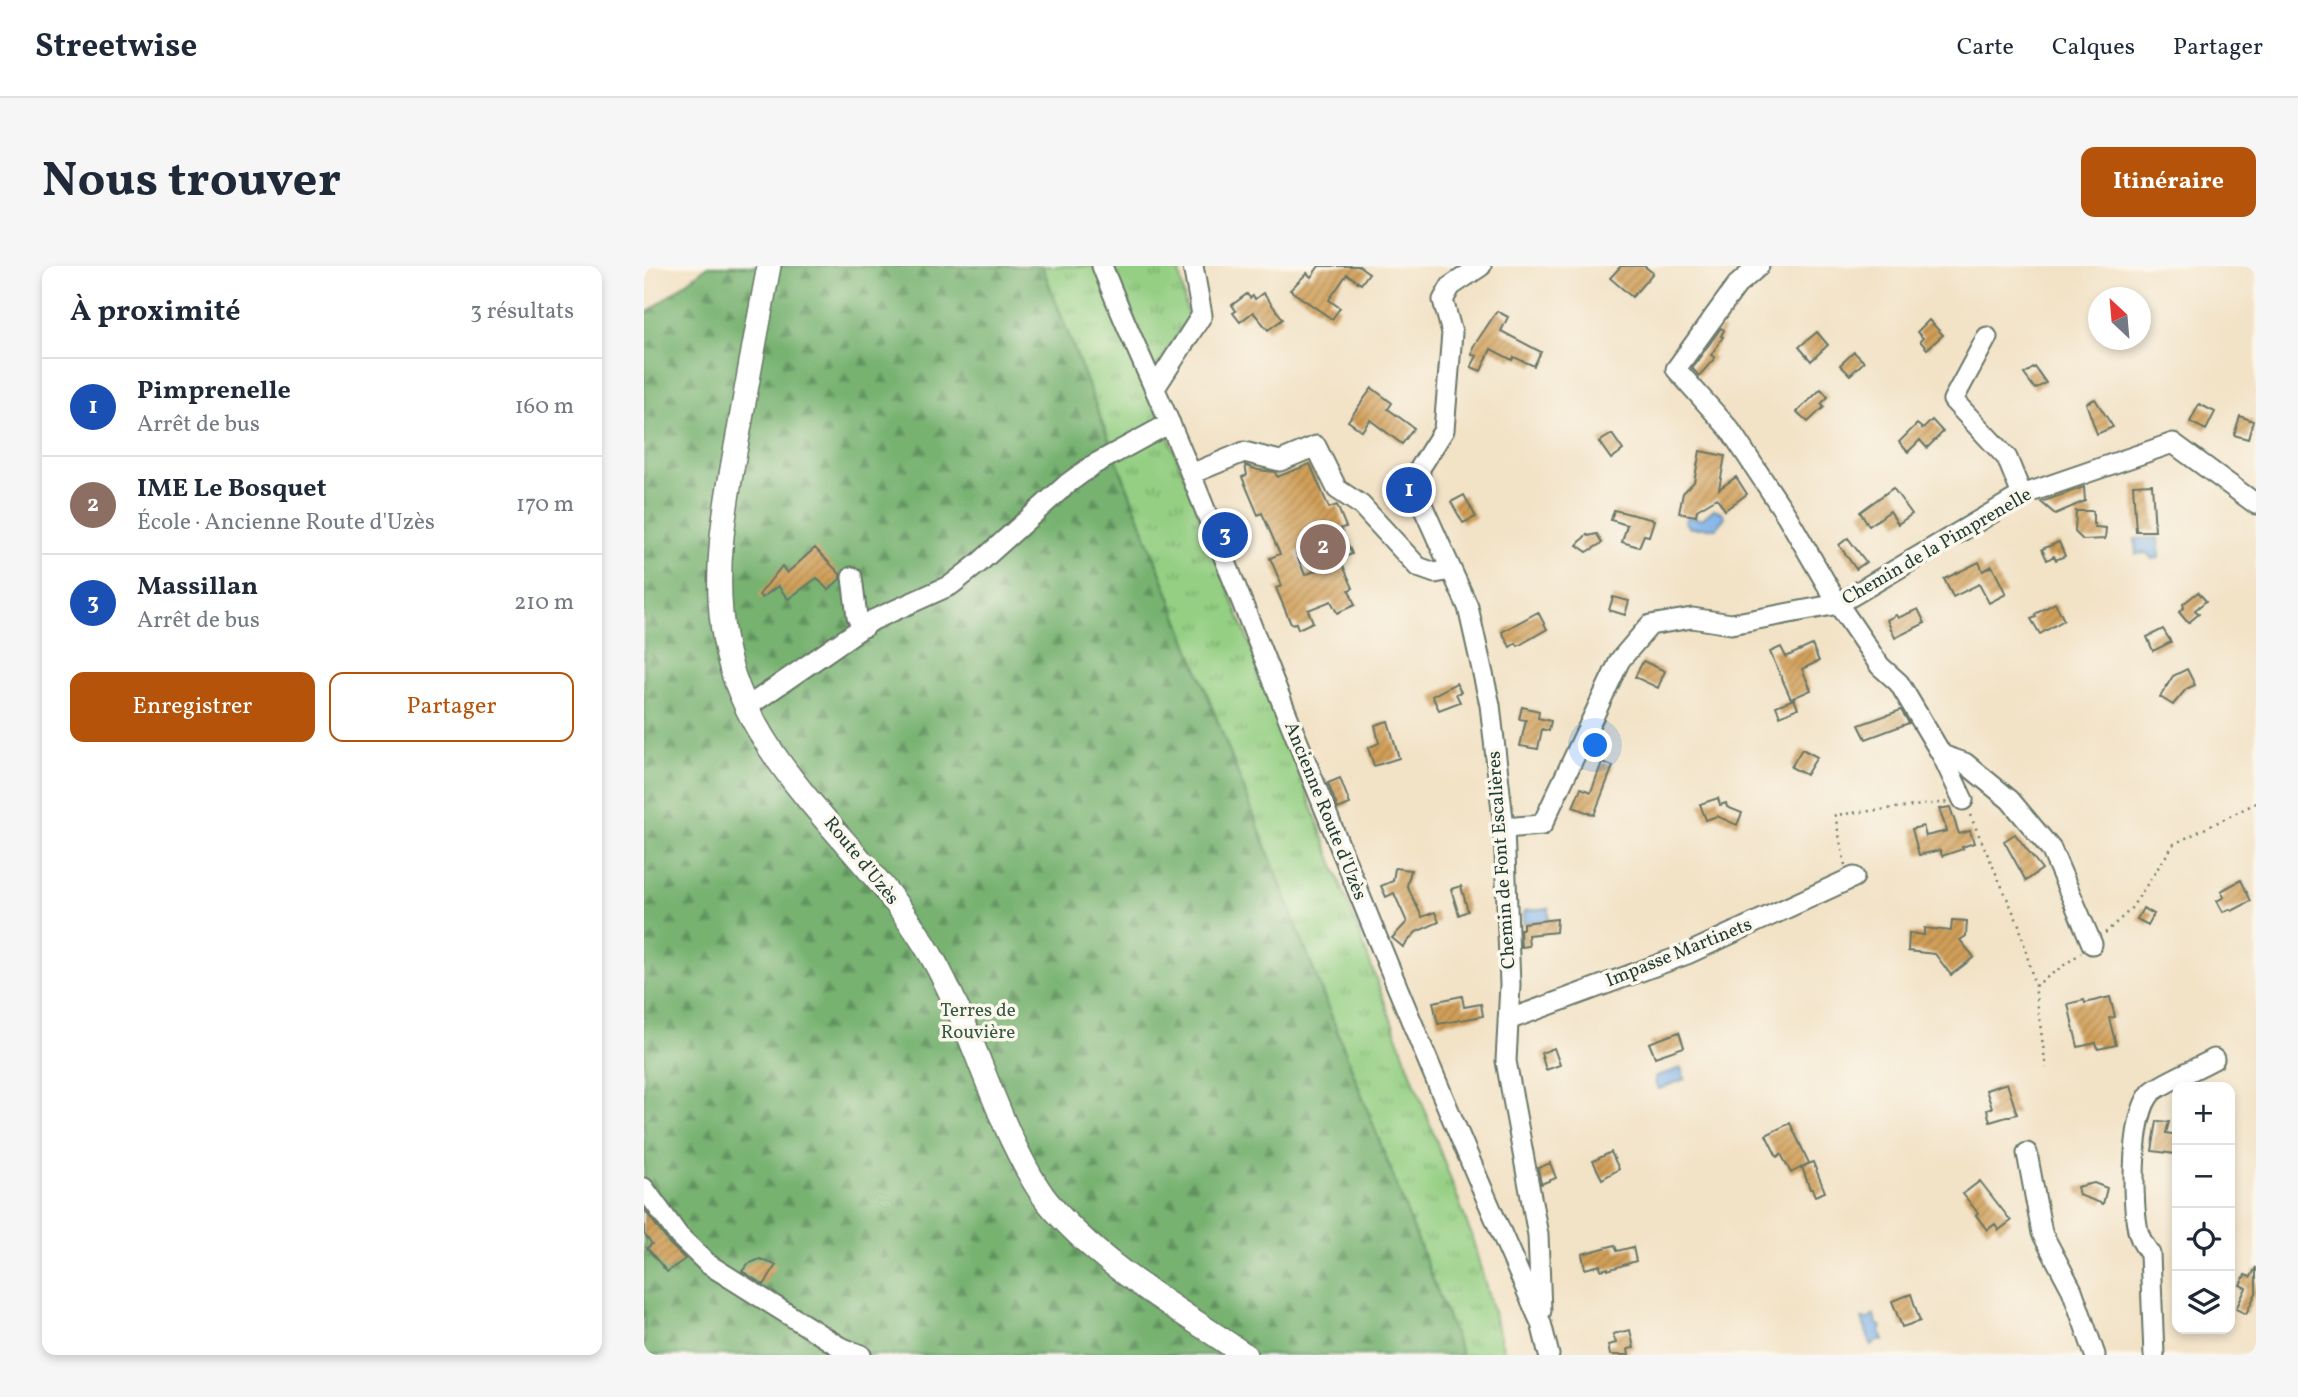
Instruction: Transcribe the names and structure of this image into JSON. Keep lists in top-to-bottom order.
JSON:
{
  "streets": {
    "main road": ["Route d'Uzès"],
    "street": [
      "Chemin de la Pimprenelle",
      "Ancienne Route d'Uzès",
      "Chemin de Font Escalières",
      "Impasse Martinets"
    ]
  },
  "crossings": [
    ["Chemin de la Pimprenelle", "Chemin de Font Escalières"],
    ["Ancienne Route d'Uzès", "Chemin de Font Escalières"],
    ["Chemin de Font Escalières", "Impasse Martinets"]
  ],
  "parks": ["Terres de Rouvière"],
  "north": "top left",
  "page": {
    "header": "Streetwise",
    "nav": ["Carte", "Calques", "Partager"],
    "buttons": [
      "Itinéraire",
      ["Enregistrer", "Partager"]
    ],
    "title": "Nous trouver",
    "heading": ["À proximité", "3 résultats"],
    "list": [
      {
        "mark": "1",
        "name": "Pimprenelle",
        "note": "Arrêt de bus",
        "value": "160 m"
      },
      {
        "mark": "2",
        "name": "IME Le Bosquet",
        "note": "École · Ancienne Route d'Uzès",
        "value": "170 m"
      },
      {
        "mark": "3",
        "name": "Massillan",
        "note": "Arrêt de bus",
        "value": "210 m"
      }
    ],
    "pins": ["1", "3", "2"],
    "map_buttons": ["+", "−"]
  }
}
